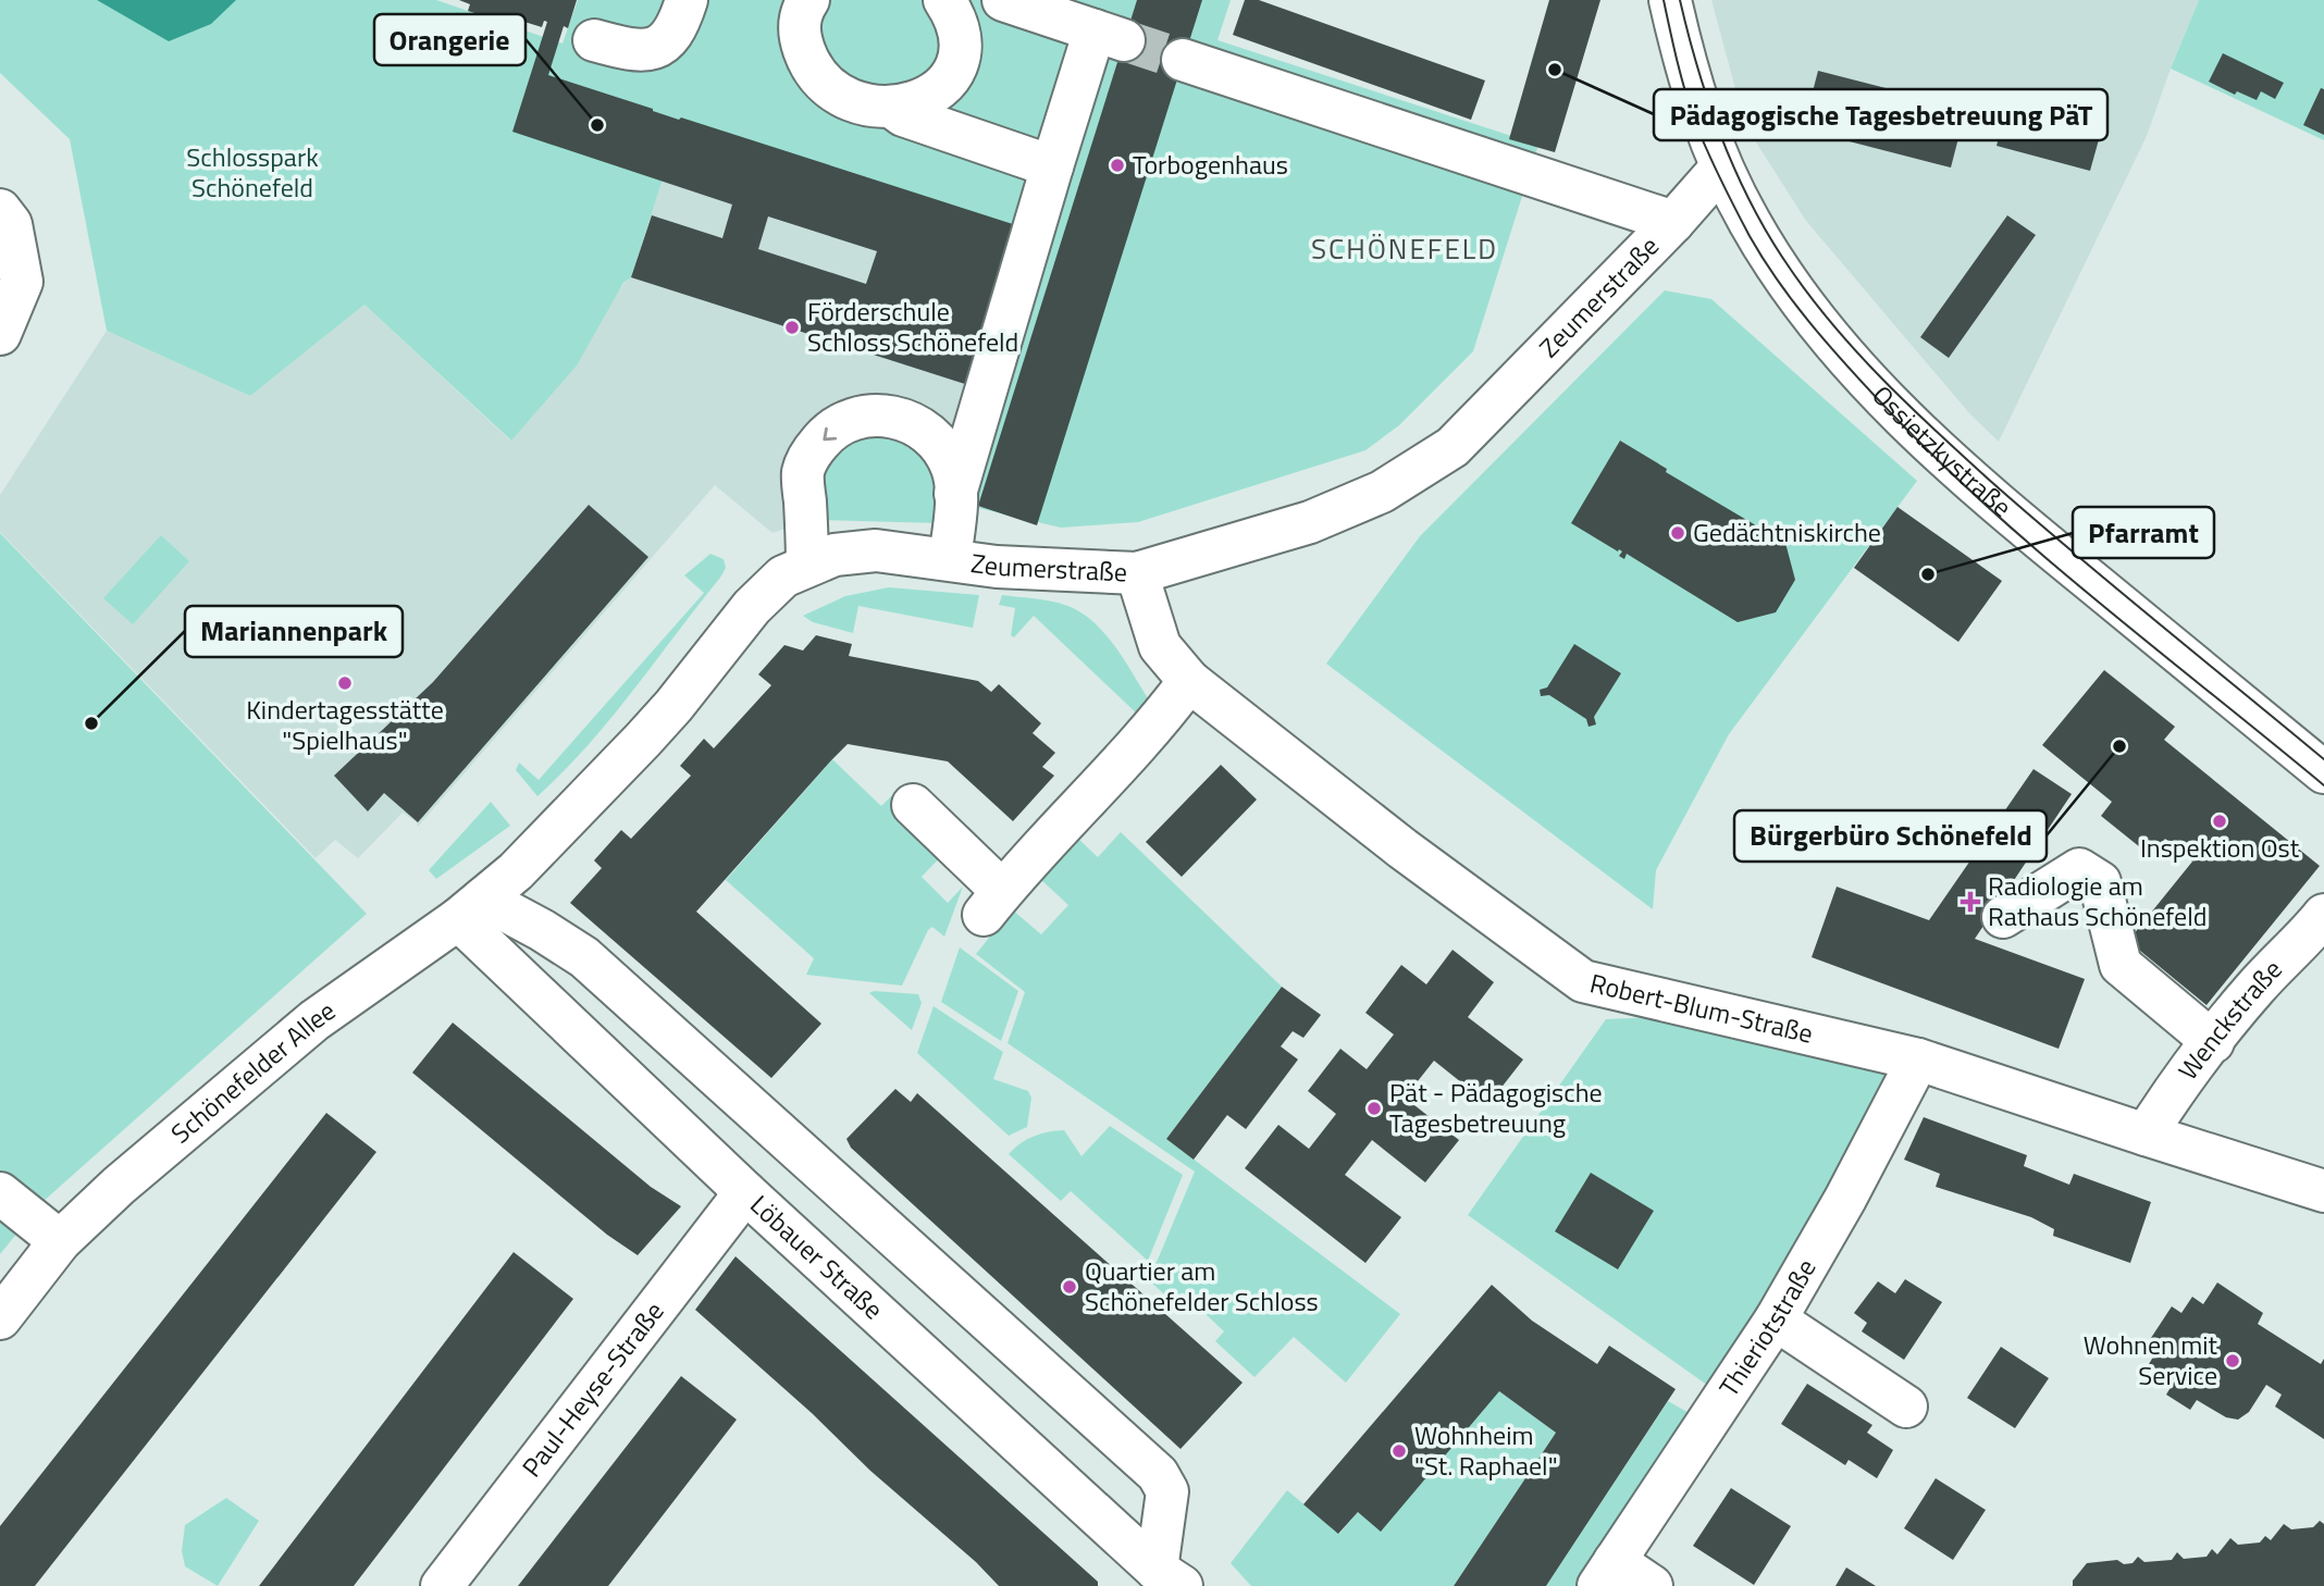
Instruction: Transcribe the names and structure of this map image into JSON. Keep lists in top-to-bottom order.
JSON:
{
  "streets": {
    "street": [
      "Zeumerstraße",
      "Ossietzkystraße",
      "Robert-Blum-Straße",
      "Wenckstraße",
      "Schönefelder Allee",
      "Löbauer Straße",
      "Thieriotstraße",
      "Paul-Heyse-Straße"
    ]
  },
  "crossings": [
    ["Zeumerstraße", "Ossietzkystraße"],
    ["Zeumerstraße", "Robert-Blum-Straße"],
    ["Zeumerstraße", "Schönefelder Allee"],
    ["Zeumerstraße", "Löbauer Straße"],
    ["Robert-Blum-Straße", "Wenckstraße"],
    ["Robert-Blum-Straße", "Thieriotstraße"],
    ["Schönefelder Allee", "Löbauer Straße"],
    ["Löbauer Straße", "Paul-Heyse-Straße"]
  ],
  "districts": ["SCHÖNEFELD"],
  "parks": ["Schlosspark Schönefeld"],
  "places": {
    "other": [
      "Pädagogische Tagesbetreuung PäT",
      "Orangerie",
      "Torbogenhaus",
      "Förderschule Schloss Schönefeld",
      "Gedächtniskirche",
      "Pfarramt",
      "Kindertagesstätte \"Spielhaus\"",
      "Mariannenpark",
      "Bürgerbüro Schönefeld",
      "Inspektion Ost",
      "Pät - Pädagogische Tagesbetreuung",
      "Quartier am Schönefelder Schloss",
      "Wohnen mit Service",
      "Wohnheim \"St. Raphael\""
    ],
    "health": ["Radiologie am Rathaus Schönefeld"]
  }
}
